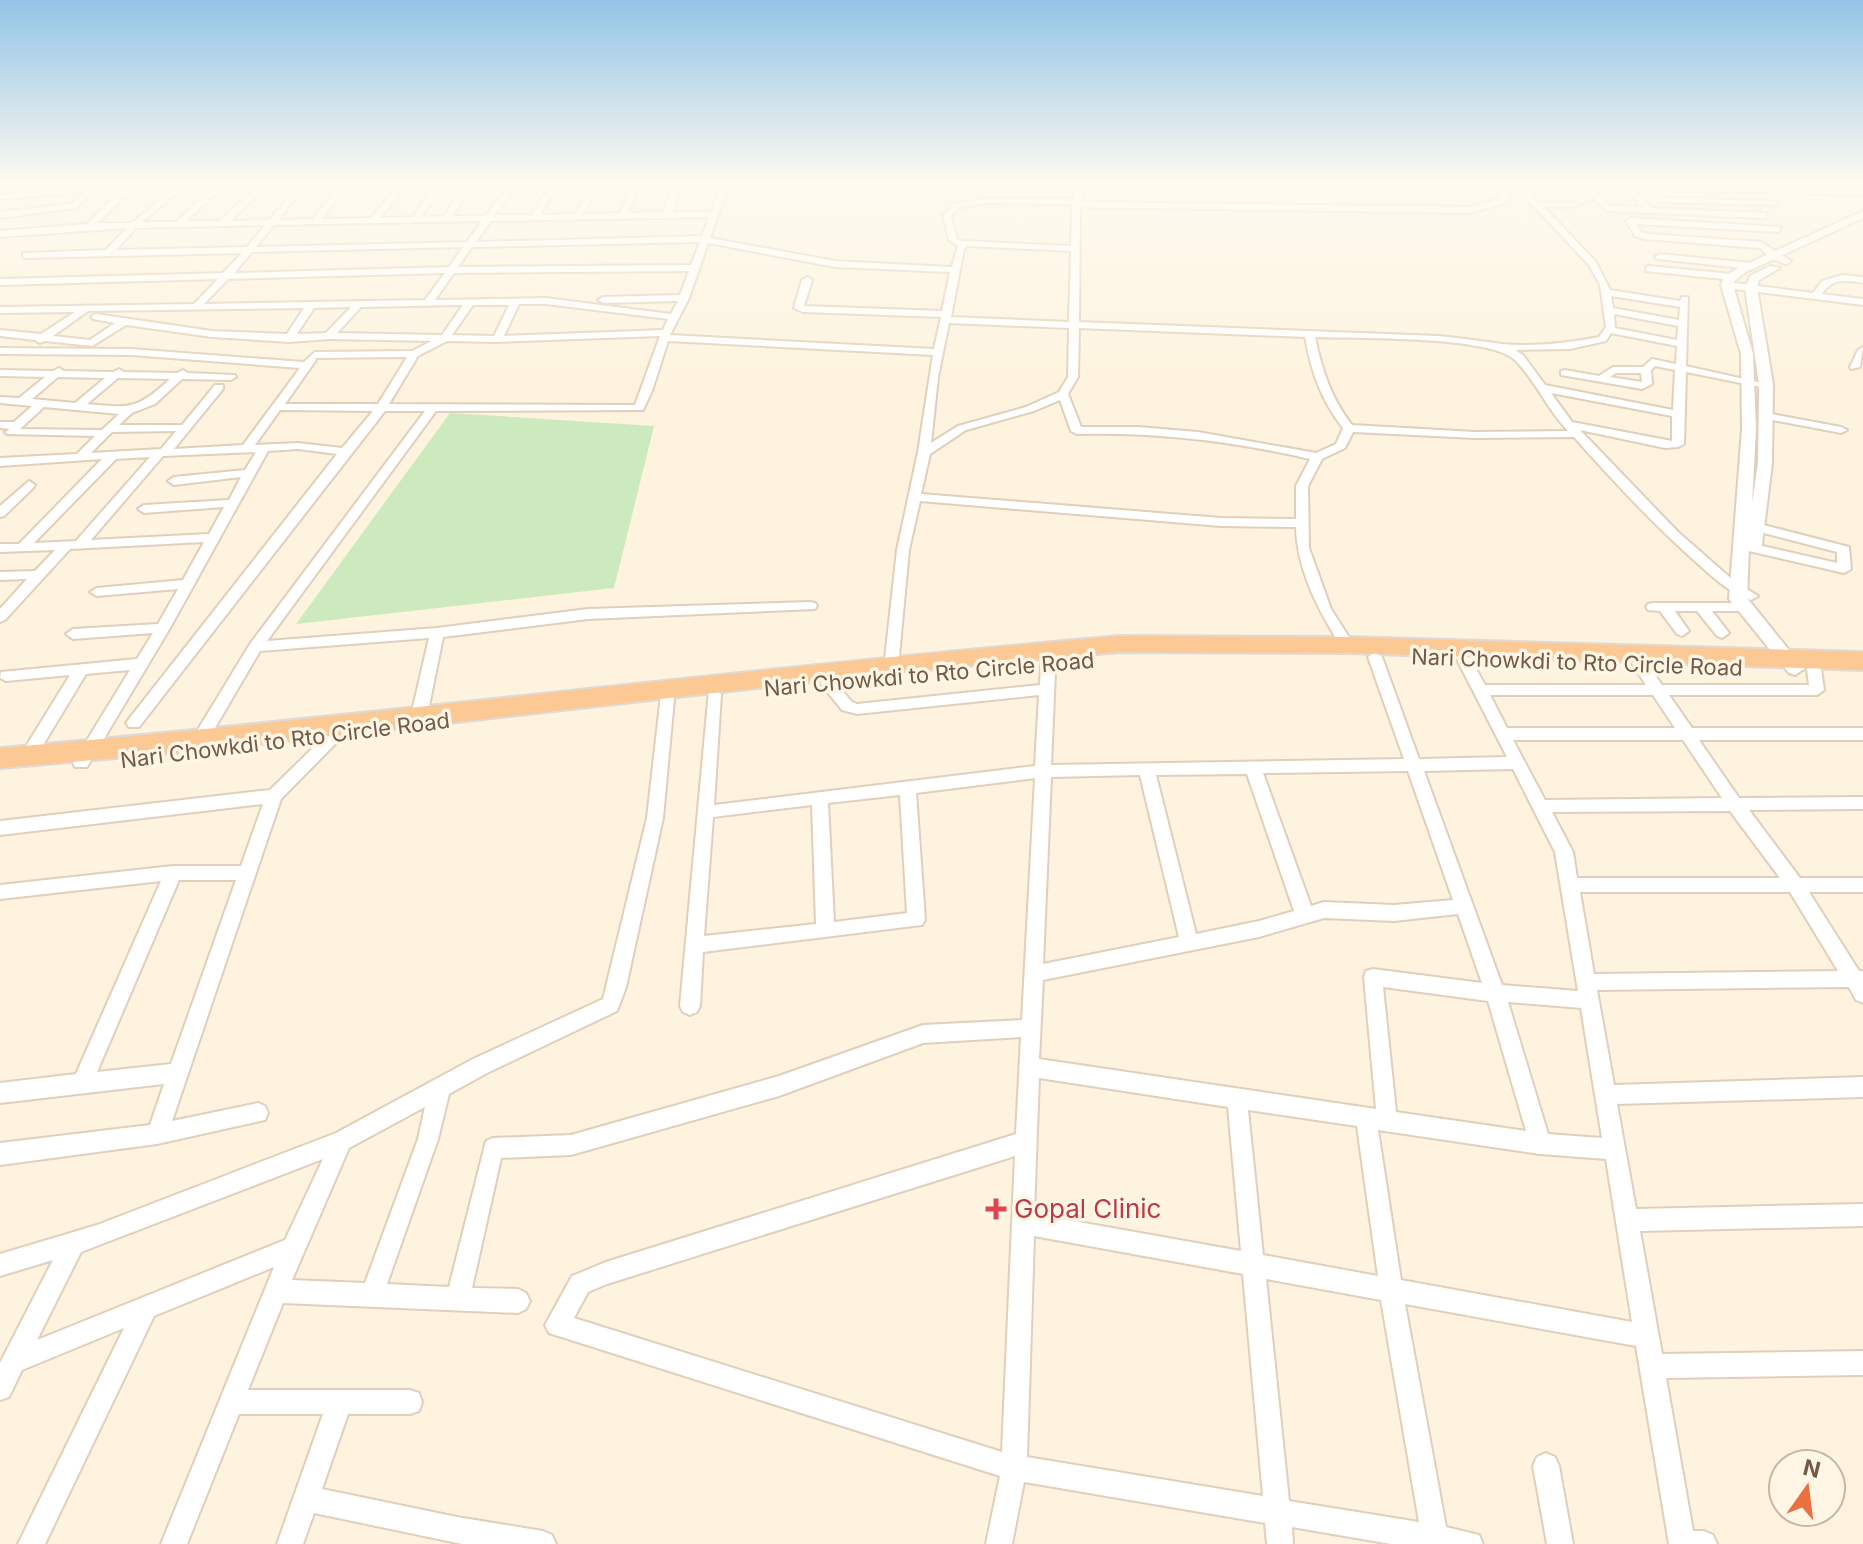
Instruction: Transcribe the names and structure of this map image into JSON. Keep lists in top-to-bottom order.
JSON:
{
  "streets": {
    "highway": ["Nari Chowkdi to Rto Circle Road"]
  },
  "places": {
    "health": ["Gopal Clinic"]
  },
  "north": "top"
}
